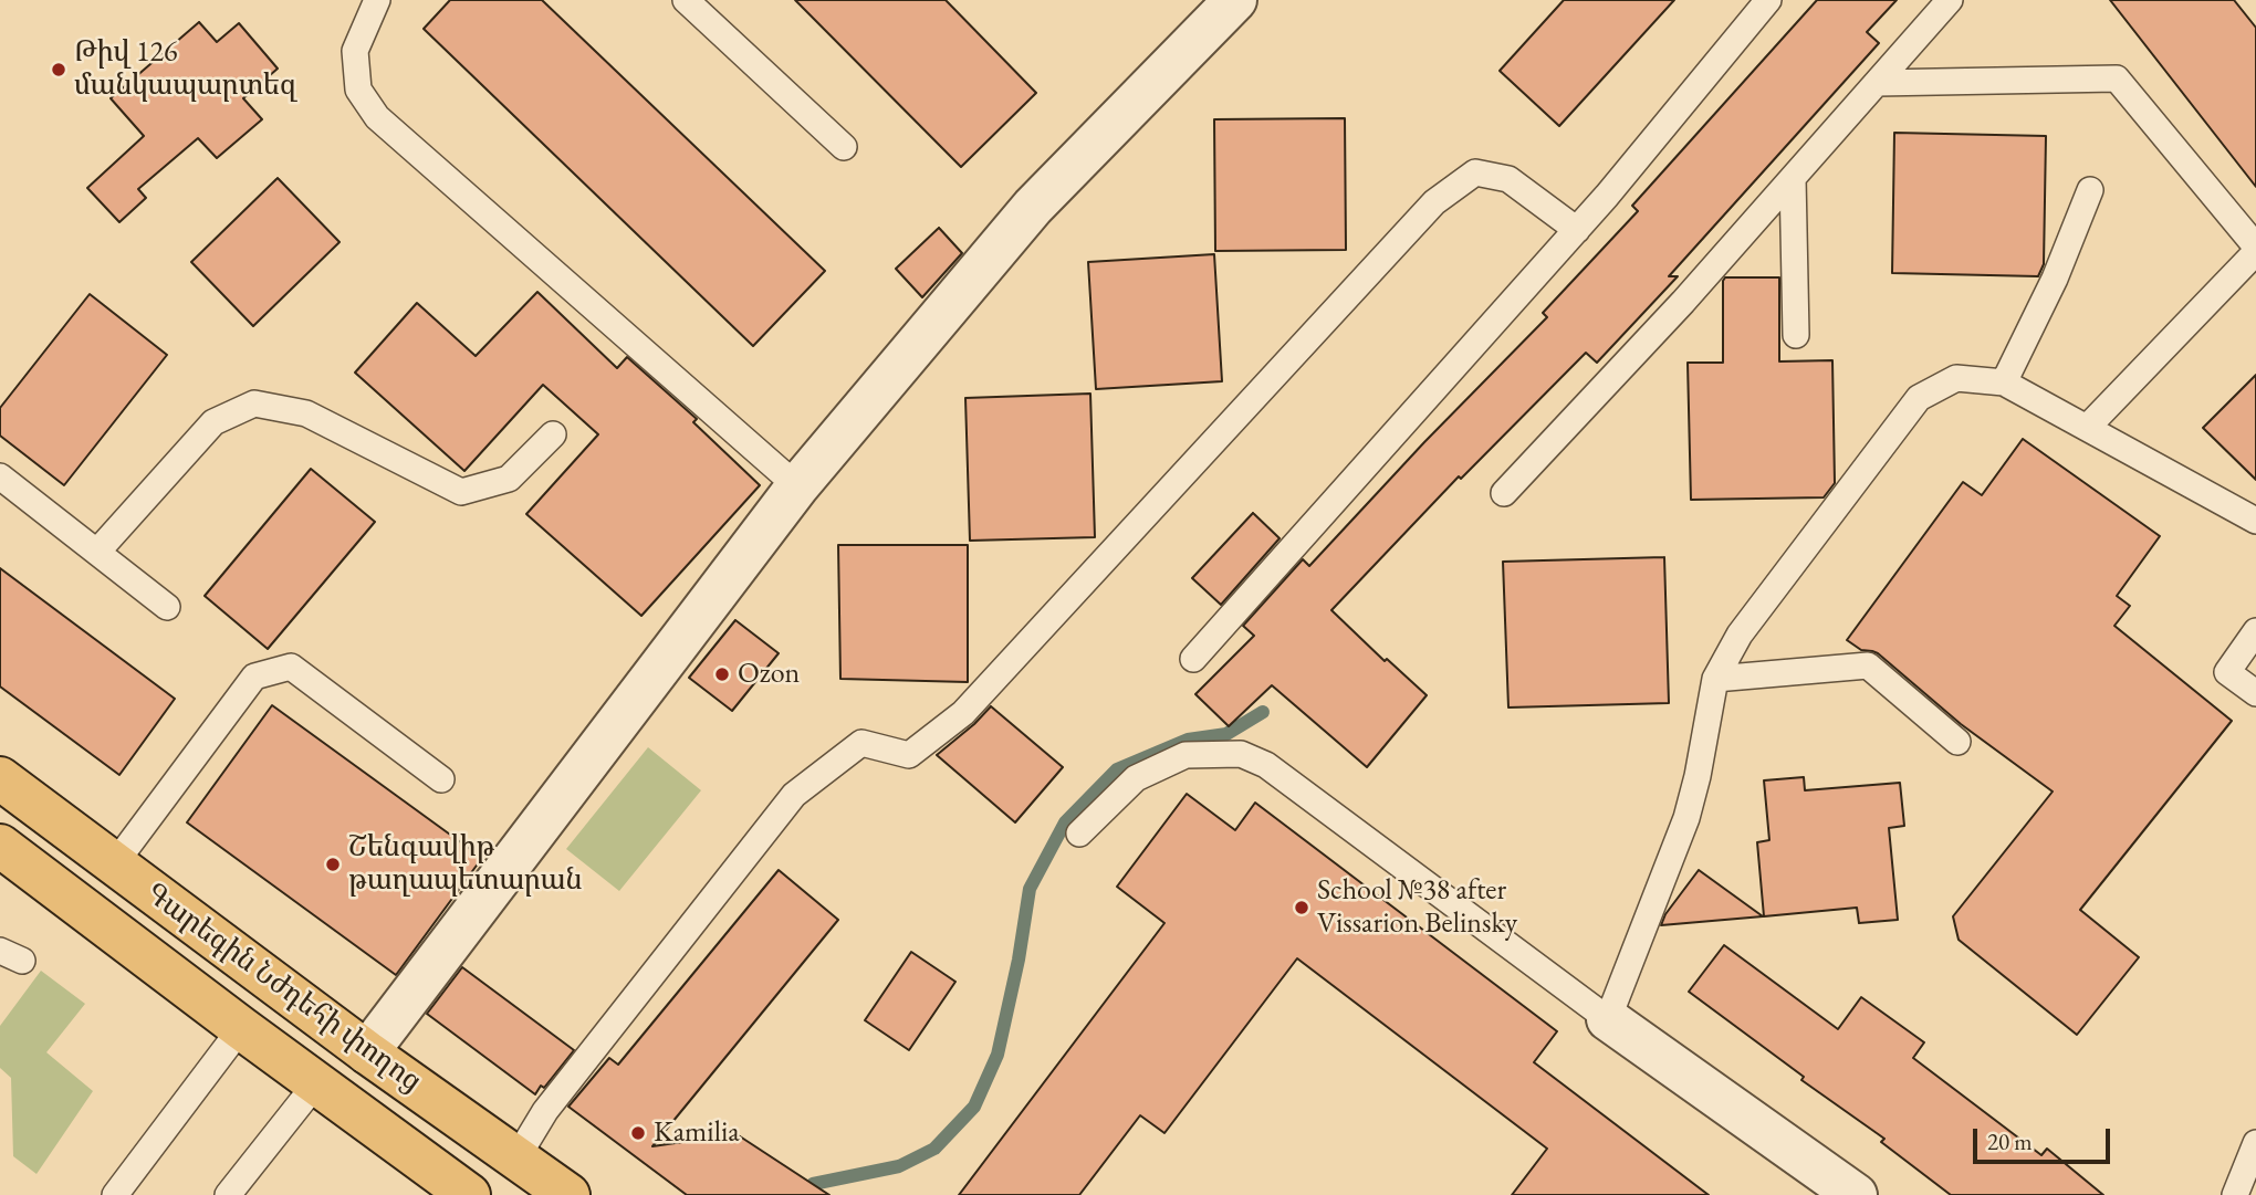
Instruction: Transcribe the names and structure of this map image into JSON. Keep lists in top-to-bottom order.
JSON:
{
  "streets": {
    "main road": ["Գարեգին Նժդեհի փողոց"]
  },
  "places": [
    "Թիվ 126 մանկապարտեզ",
    "Ozon",
    "Շենգավիթ թաղապետարան",
    "School №38 after Vissarion Belinsky",
    "Kamilia"
  ],
  "scale_bar": "20 m"
}
